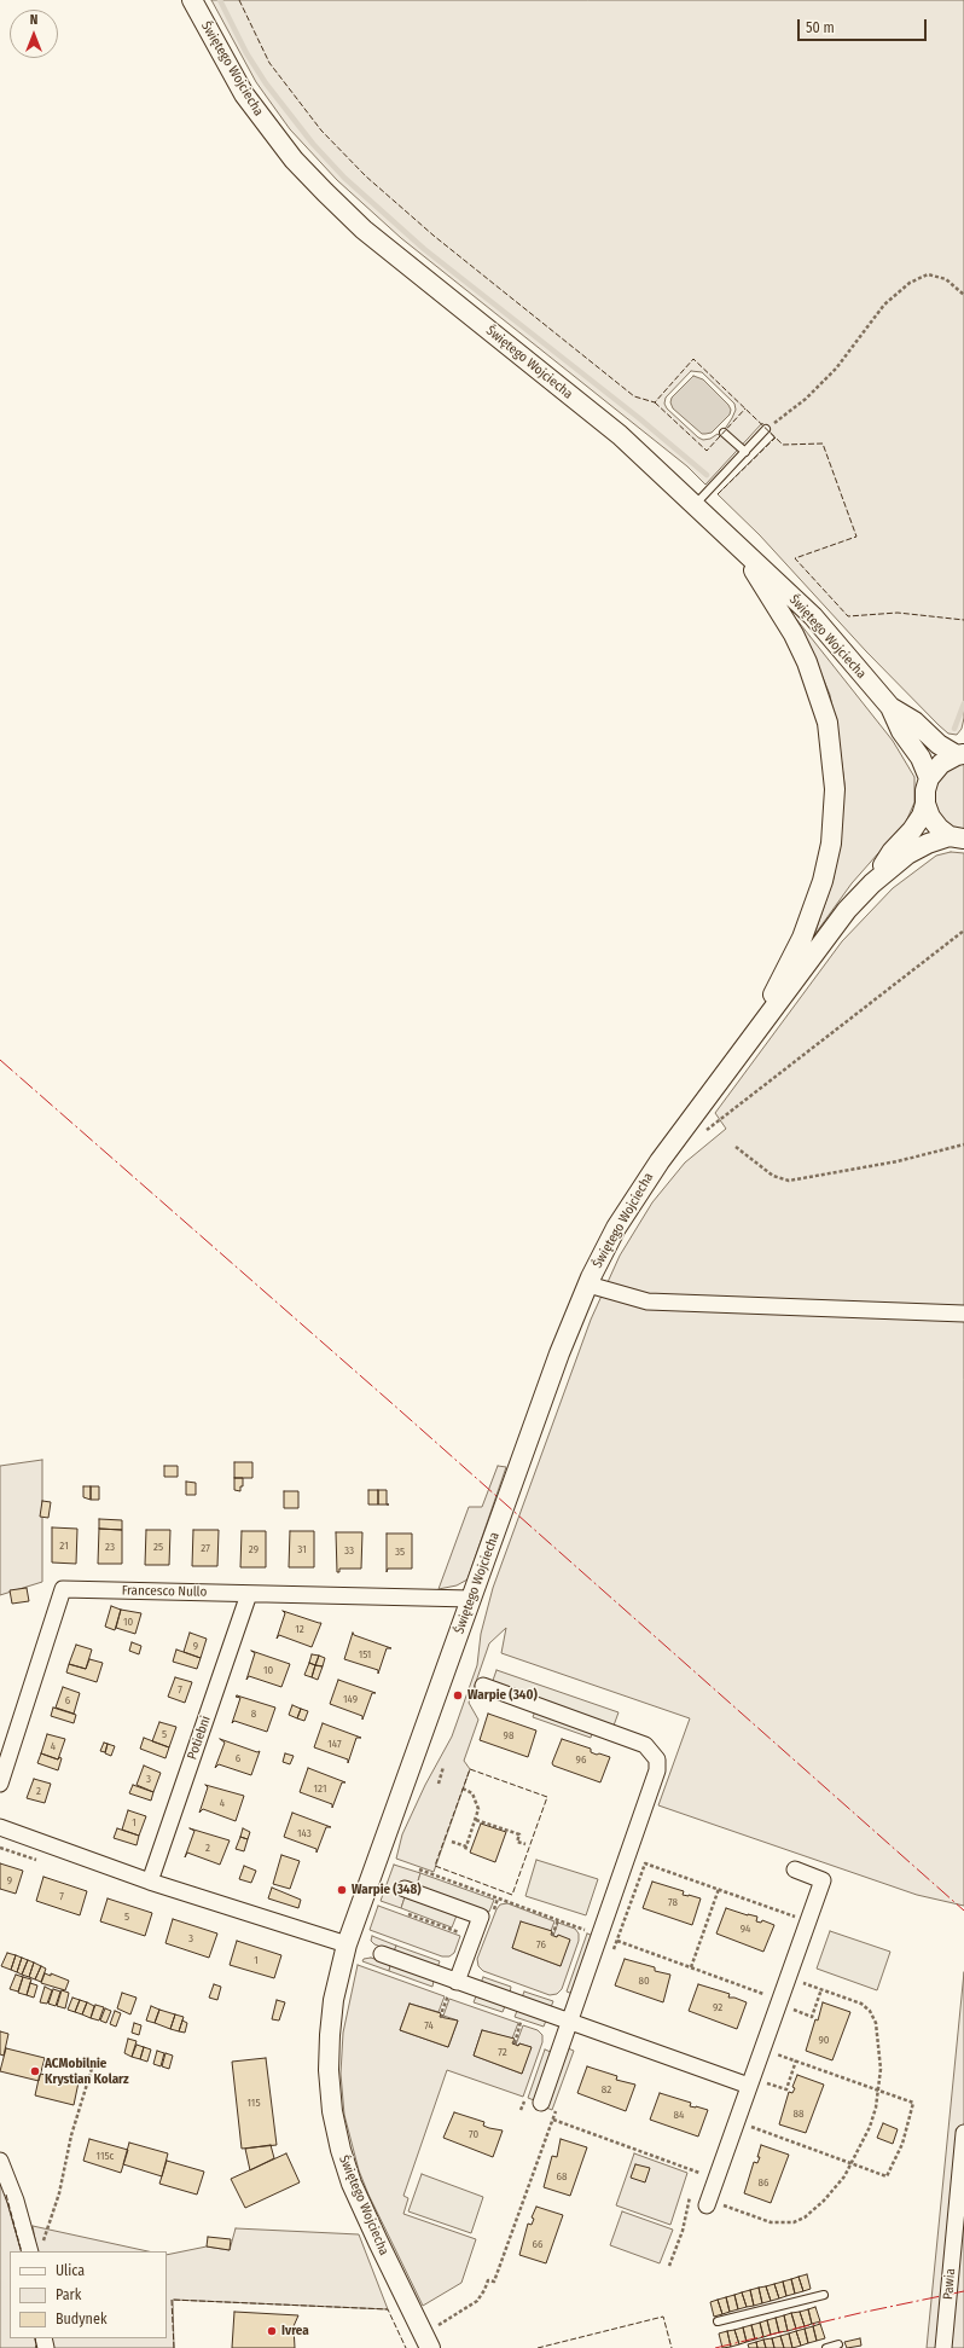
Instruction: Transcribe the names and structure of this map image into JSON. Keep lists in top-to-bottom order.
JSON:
{
  "streets": {
    "street": [
      "Świętego Wojciecha",
      "Francesco Nullo",
      "Potiebni",
      "Pawia"
    ]
  },
  "crossings": [
    ["Świętego Wojciecha", "Francesco Nullo"],
    ["Francesco Nullo", "Potiebni"]
  ],
  "places": [
    "Warpie (340)",
    "Warpie (348)",
    "ACMobilnie Krystian Kolarz",
    "Ivrea"
  ],
  "house_numbers": [
    "21",
    "23",
    "25",
    "27",
    "29",
    "31",
    "33",
    "35",
    "10",
    "12",
    "9",
    "151",
    "10",
    "7",
    "149",
    "6",
    "8",
    "5",
    "98",
    "147",
    "4",
    "6",
    "96",
    "3",
    "121",
    "2",
    "4",
    "1",
    "143",
    "2",
    "9",
    "7",
    "78",
    "5",
    "94",
    "3",
    "76",
    "1",
    "80",
    "92",
    "74",
    "90",
    "72",
    "82",
    "115",
    "88",
    "84",
    "70",
    "115c",
    "68",
    "86",
    "66"
  ],
  "legend": ["Ulica", "Park", "Budynek"],
  "scale_bar": "50 m",
  "north": "top"
}
